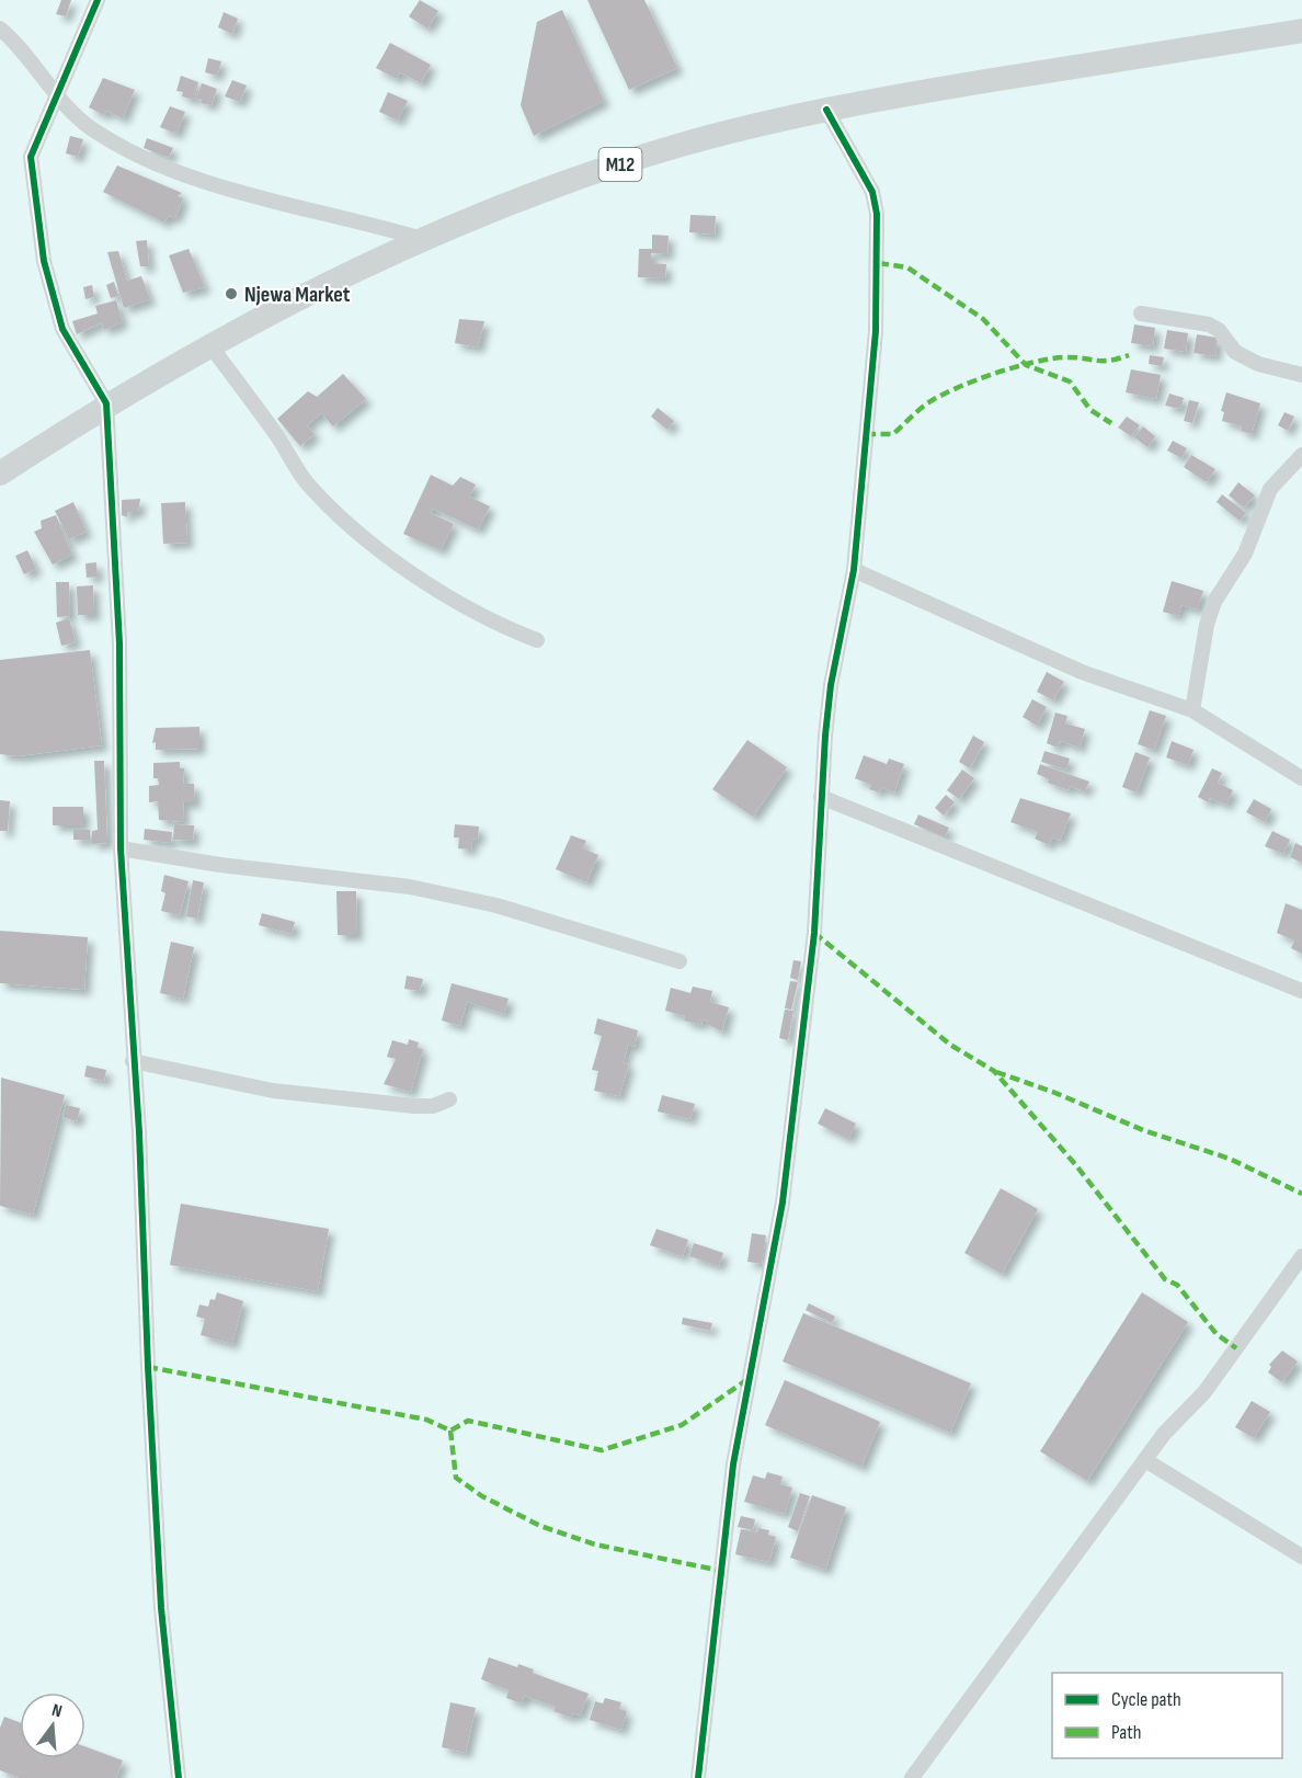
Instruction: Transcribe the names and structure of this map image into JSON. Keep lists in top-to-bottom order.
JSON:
{
  "streets": {
    "highway": ["M12"]
  },
  "places": ["Njewa Market"],
  "legend": ["Cycle path", "Path"],
  "north": "top"
}
